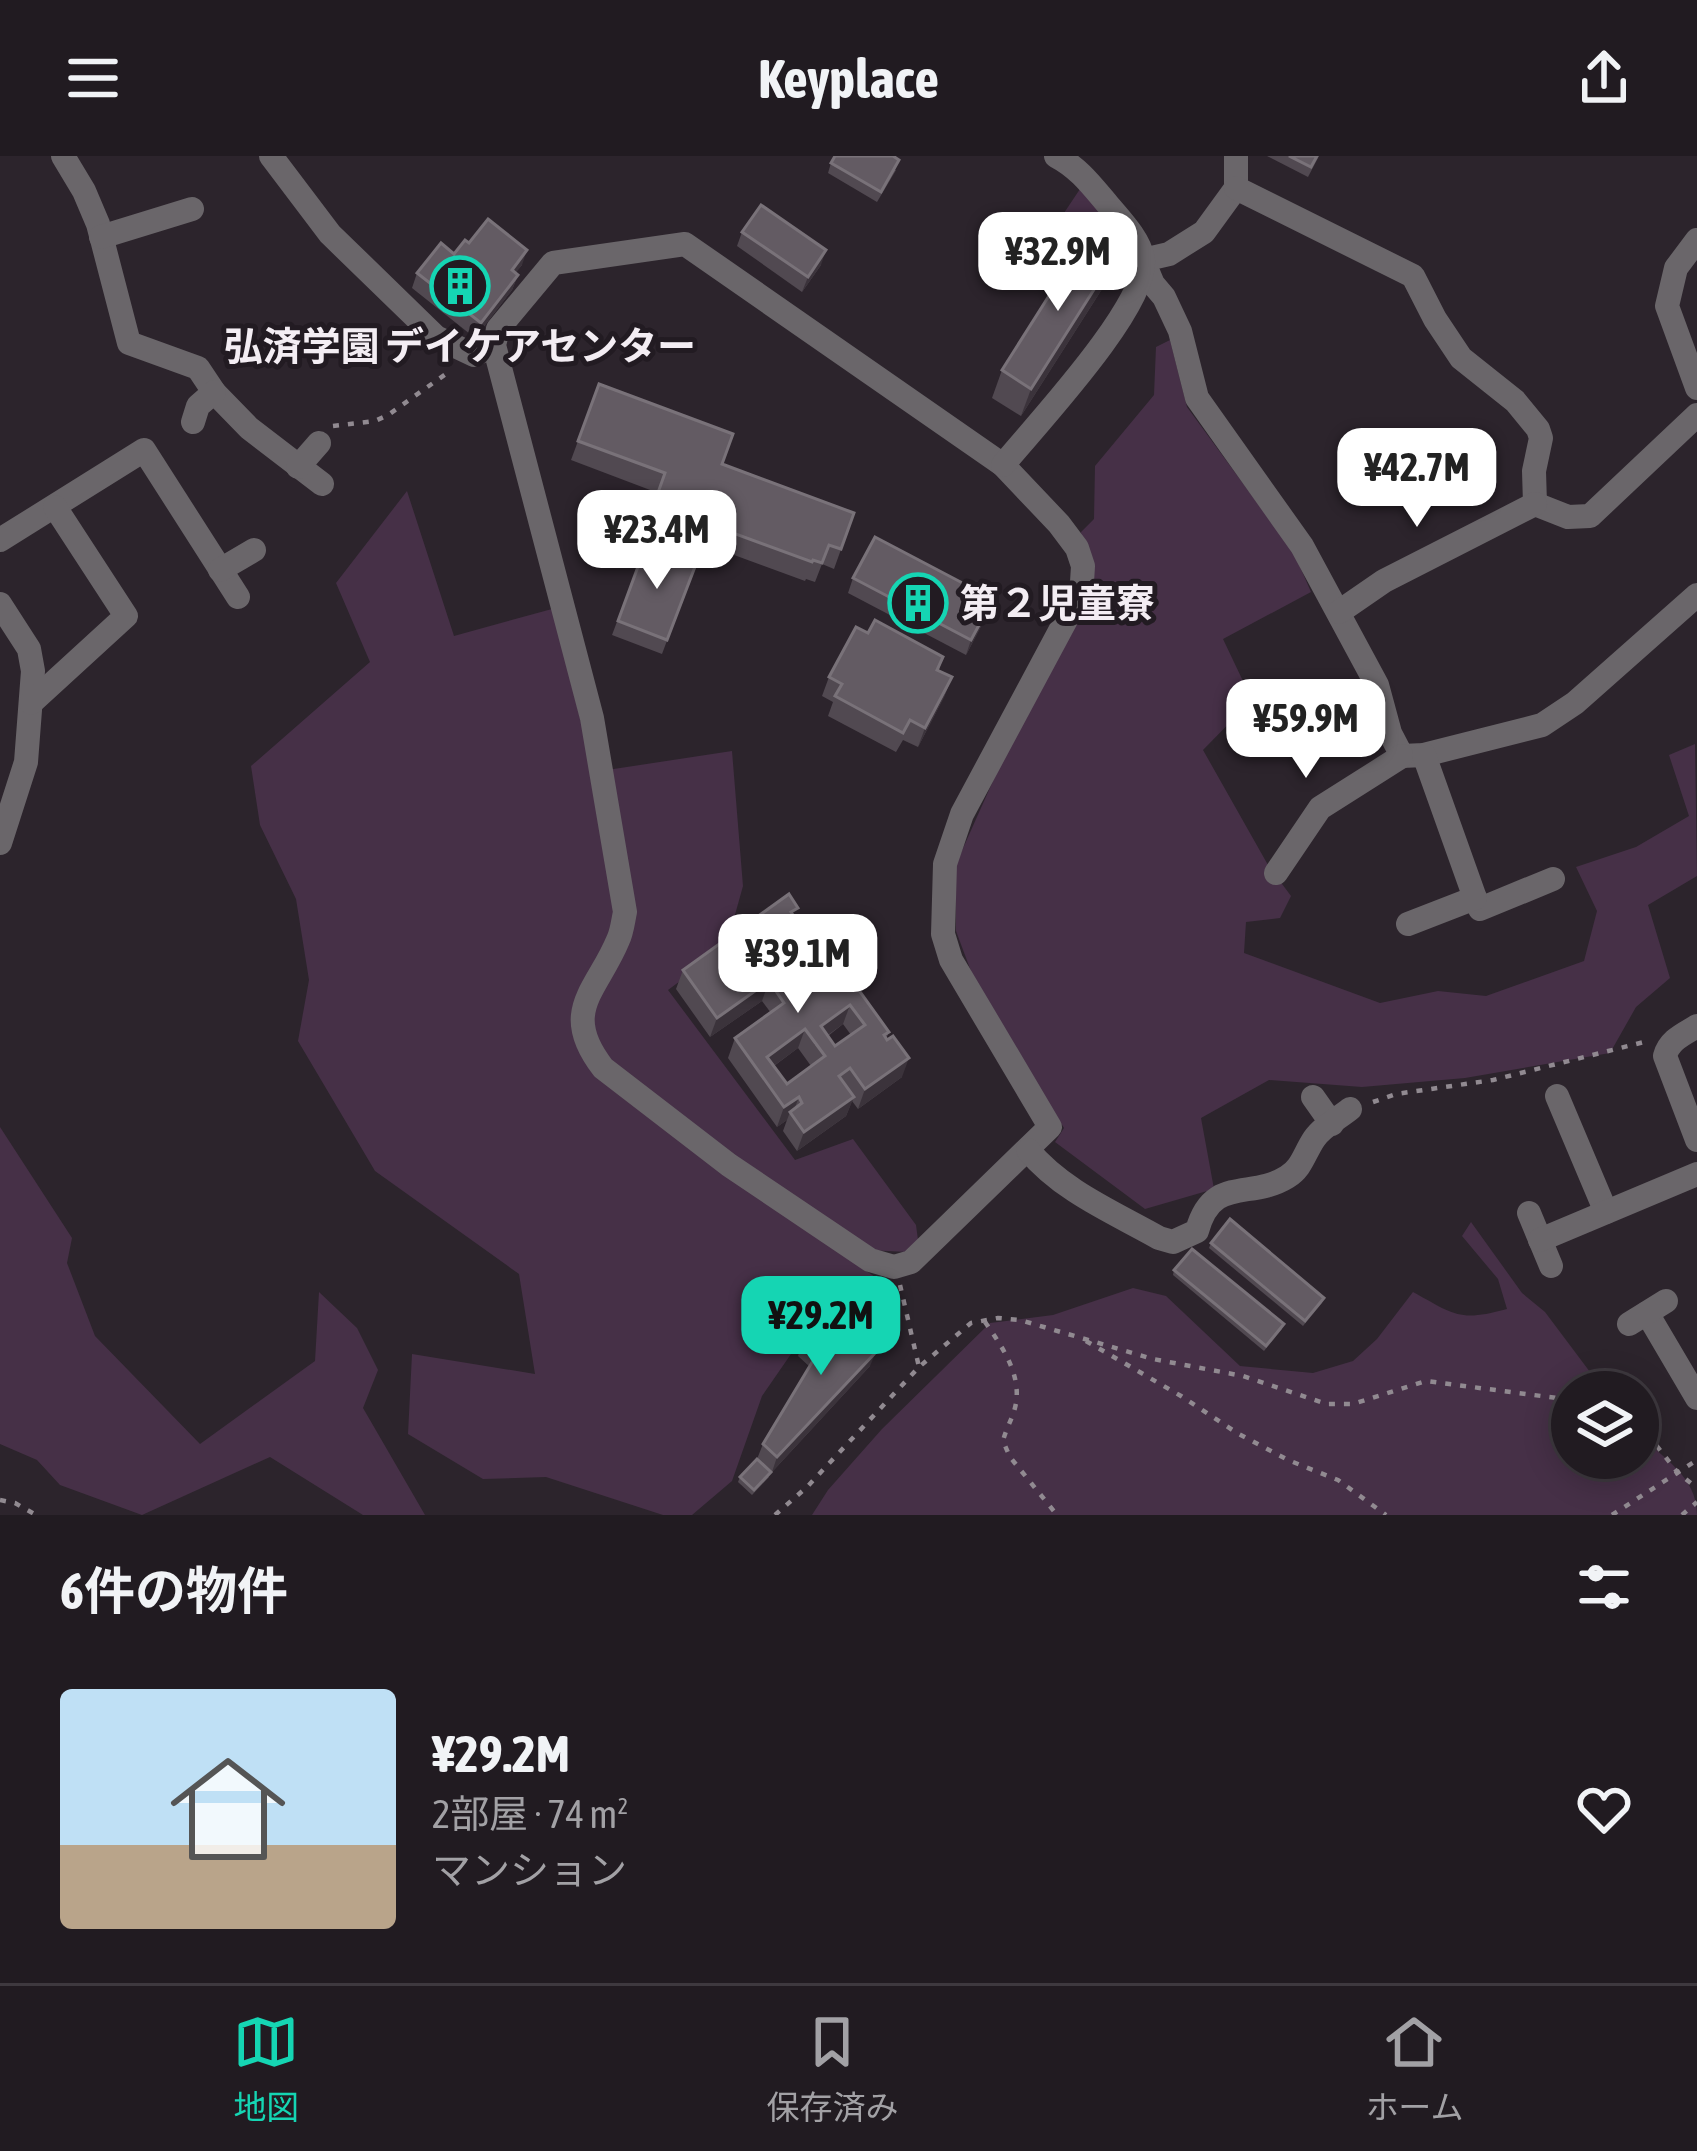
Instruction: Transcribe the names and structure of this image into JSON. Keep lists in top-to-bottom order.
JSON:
{
  "places": {
    "building": ["弘済学園 デイケアセンター", "第２児童寮"]
  },
  "page": {
    "header": "Keyplace",
    "price": [
      "¥32.9M",
      "¥42.7M",
      "¥23.4M",
      "¥59.9M",
      "¥39.1M",
      "¥29.2M"
    ],
    "heading": "6件の物件",
    "list": [
      {
        "name": "¥29.2M",
        "note": "2部屋 · 74 m² · マンション"
      }
    ],
    "tabs": ["地図", "保存済み", "ホーム"]
  }
}
